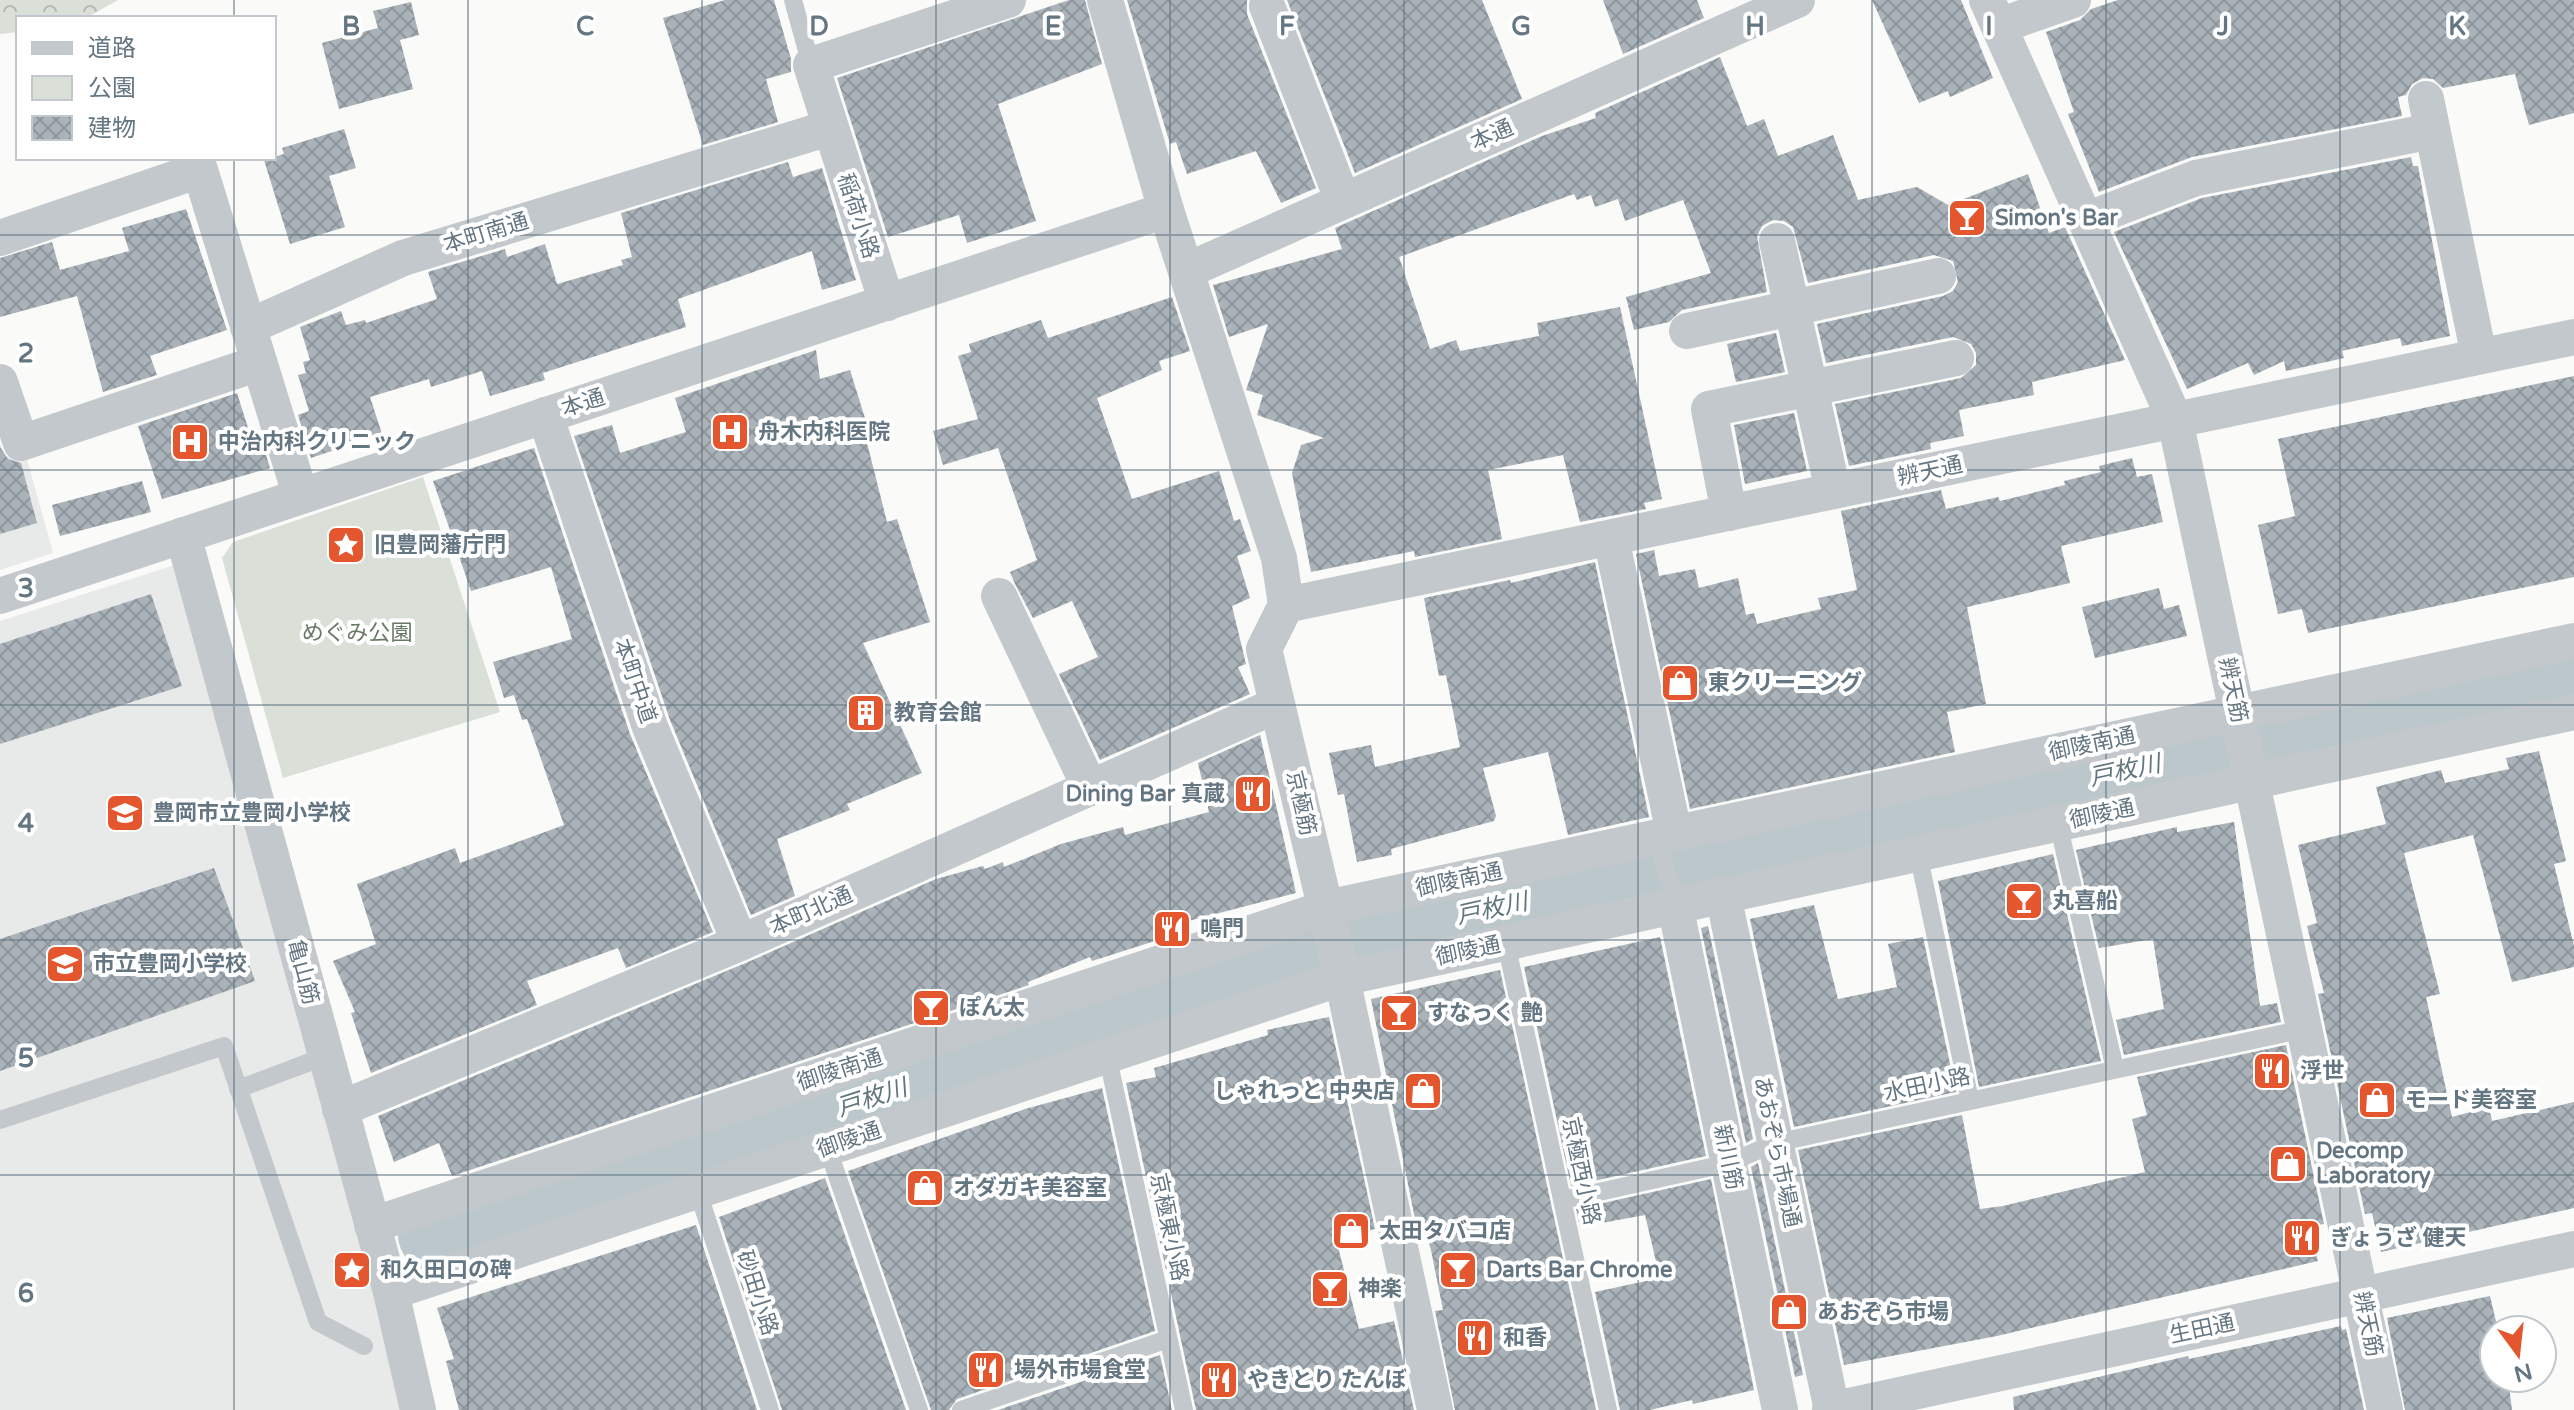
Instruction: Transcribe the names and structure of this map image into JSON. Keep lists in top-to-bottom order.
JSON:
{
  "streets": {
    "street": [
      "本通",
      "稲荷小路",
      "本町南通",
      "辨天通",
      "本町中道",
      "辨天筋",
      "御陵南通",
      "京極筋",
      "御陵通",
      "本町北通",
      "亀山筋",
      "あおぞら市場通",
      "新川筋",
      "生田通"
    ],
    "lane": [
      "水田小路",
      "京極西小路",
      "京極東小路",
      "砂田小路"
    ]
  },
  "crossings": [
    ["本通", "稲荷小路"],
    ["本通", "本町中道"],
    ["本通", "亀山筋"],
    ["稲荷小路", "本町南通"],
    ["辨天通", "辨天筋"],
    ["辨天通", "京極筋"],
    ["本町中道", "本町北通"],
    ["辨天筋", "御陵南通"],
    ["辨天筋", "御陵通"],
    ["辨天筋", "水田小路"],
    ["辨天筋", "生田通"],
    ["御陵南通", "京極筋"],
    ["御陵南通", "亀山筋"],
    ["京極筋", "御陵通"],
    ["京極筋", "本町北通"],
    ["御陵通", "亀山筋"],
    ["御陵通", "あおぞら市場通"],
    ["御陵通", "新川筋"],
    ["御陵通", "京極西小路"],
    ["御陵通", "京極東小路"],
    ["御陵通", "砂田小路"],
    ["本町北通", "亀山筋"],
    ["水田小路", "あおぞら市場通"],
    ["水田小路", "新川筋"],
    ["水田小路", "京極西小路"],
    ["あおぞら市場通", "生田通"]
  ],
  "water": ["戸枚川"],
  "parks": ["めぐみ公園"],
  "places": {
    "bar": [
      "Simon's Bar",
      "丸喜船",
      "ぽん太",
      "すなっく 艶",
      "Darts Bar Chrome",
      "神楽"
    ],
    "hospital": ["舟木内科医院", "中治内科クリニック"],
    "place": ["旧豊岡藩庁門", "和久田口の碑"],
    "shop": [
      "東クリーニング",
      "しゃれっと 中央店",
      "モード美容室",
      "Decomp Laboratory",
      "オダガキ美容室",
      "太田タバコ店",
      "あおぞら市場"
    ],
    "building": ["教育会館"],
    "restaurant": [
      "Dining Bar 真蔵",
      "鳴門",
      "浮世",
      "ぎょうざ 健天",
      "和香",
      "場外市場食堂",
      "やきとり たんぼ"
    ],
    "school or university": ["豊岡市立豊岡小学校", "市立豊岡小学校"]
  },
  "legend": ["道路", "公園", "建物"],
  "north": "bottom",
  "grid": {
    "columns": [
      "B",
      "C",
      "D",
      "E",
      "F",
      "G",
      "H",
      "I",
      "J",
      "K"
    ],
    "rows": [
      "2",
      "3",
      "4",
      "5",
      "6"
    ]
  }
}
